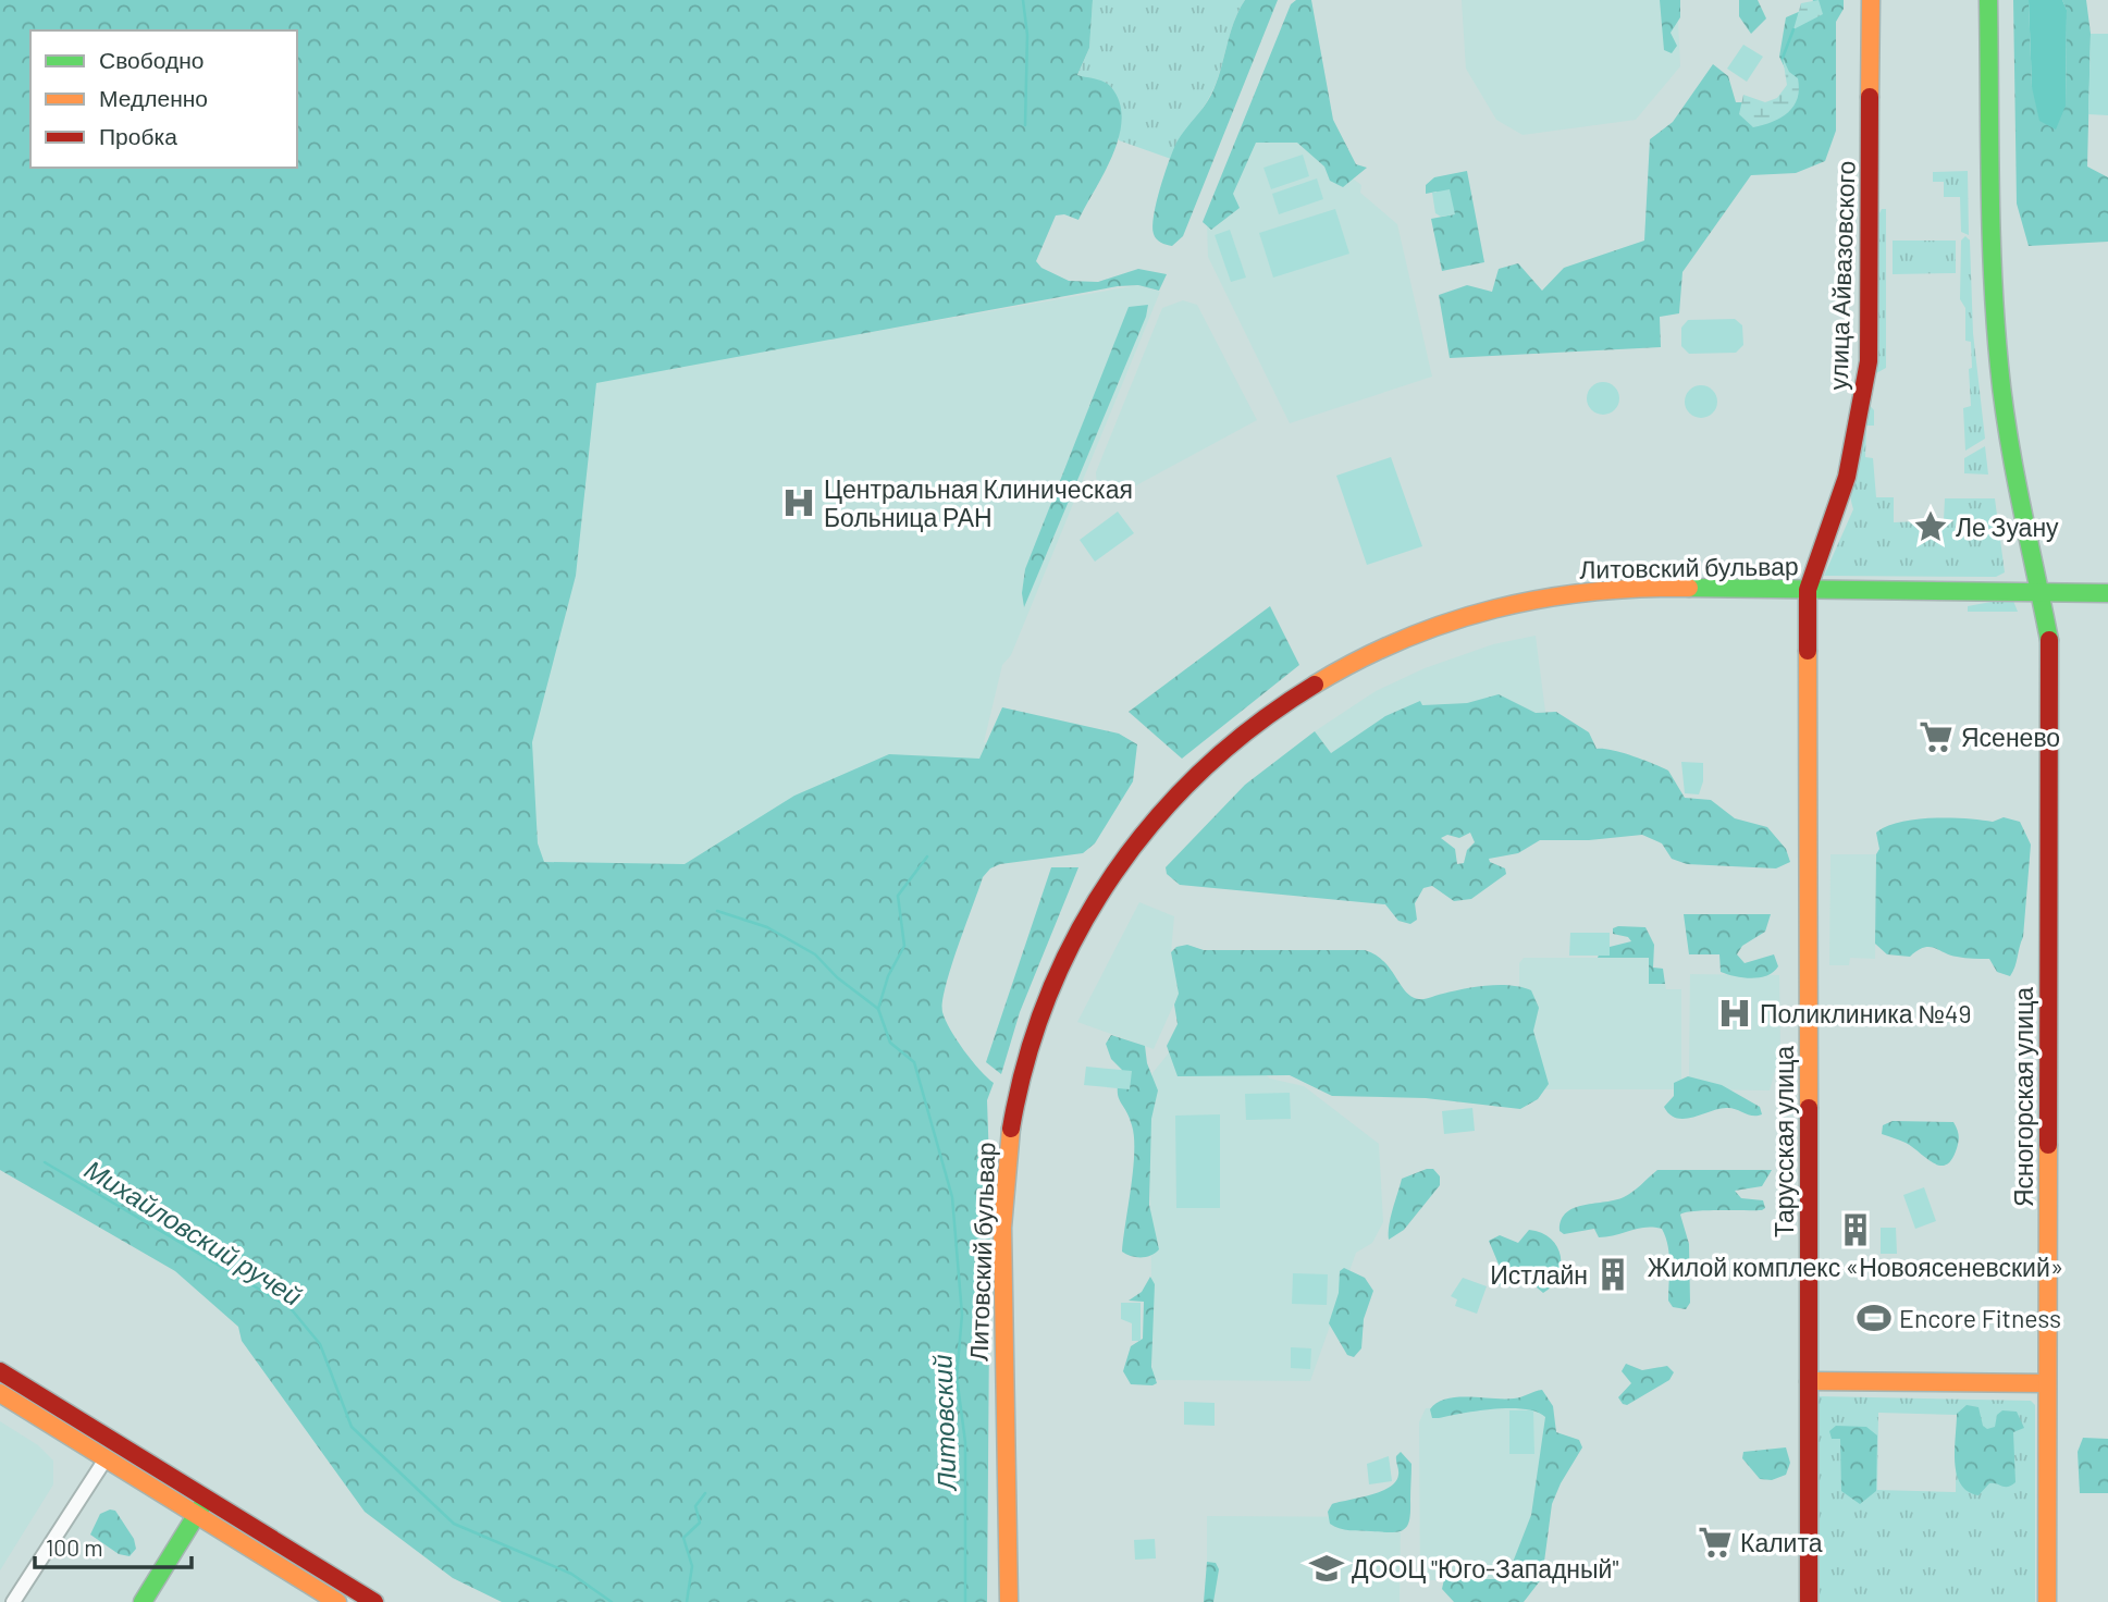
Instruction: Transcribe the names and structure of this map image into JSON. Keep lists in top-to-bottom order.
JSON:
{
  "streets": {
    "main road": [
      "улица Айвазовского",
      "Литовский бульвар",
      "Ясногорская улица",
      "Тарусская улица"
    ]
  },
  "crossings": [
    ["улица Айвазовского", "Литовский бульвар"],
    ["улица Айвазовского", "Тарусская улица"],
    ["Литовский бульвар", "Ясногорская улица"],
    ["Литовский бульвар", "Тарусская улица"]
  ],
  "water": ["Михайловский ручей", "Литовский"],
  "places": {
    "hospital": ["Центральная Клиническая Больница РАН", "Поликлиника №49"],
    "place": ["Ле Зуану"],
    "supermarket": ["Ясенево", "Калита"],
    "building": ["Жилой комплекс «Новоясеневский»", "Истлайн"],
    "sports": ["Encore Fitness"],
    "school or university": ["ДООЦ \"Юго-Западный\""]
  },
  "legend": ["Свободно", "Медленно", "Пробка"],
  "scale_bar": "100 m"
}
